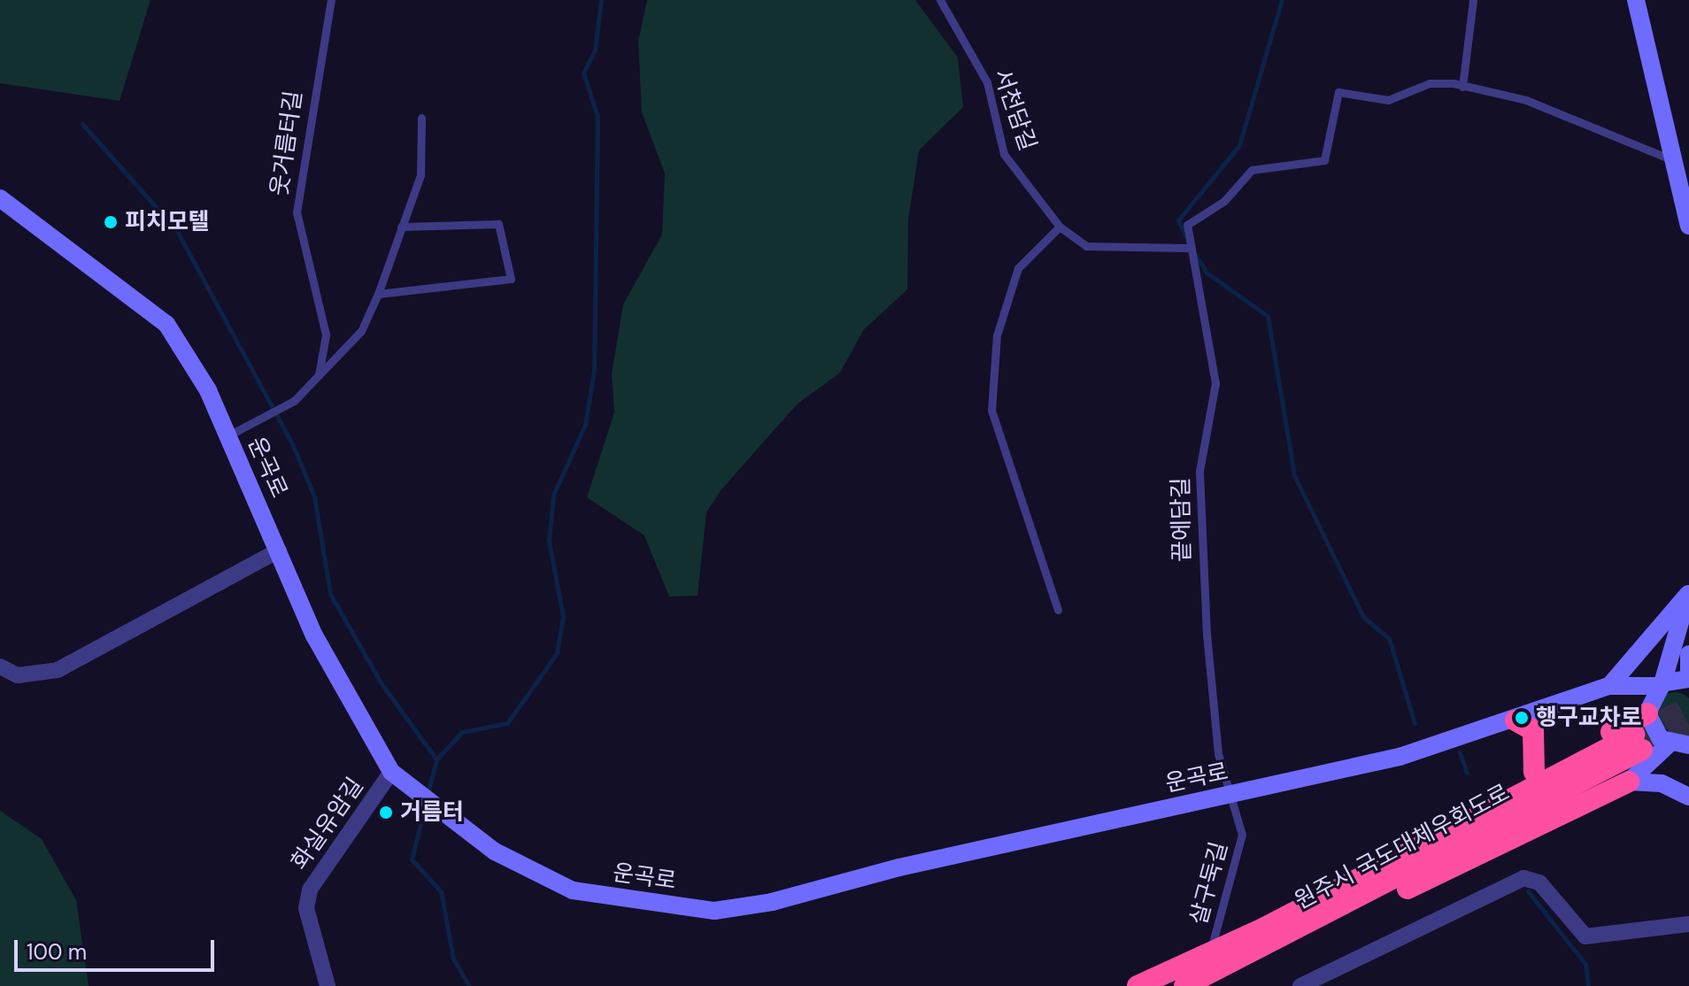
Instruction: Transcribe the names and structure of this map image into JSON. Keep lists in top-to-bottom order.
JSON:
{
  "streets": {
    "street": ["운곡로", "화실유암길"],
    "lane": [
      "서천담길",
      "웃거름터길",
      "끝에담길",
      "살구둑길"
    ]
  },
  "crossings": [
    ["운곡로", "끝에담길"],
    ["운곡로", "화실유암길"],
    ["운곡로", "살구둑길"],
    ["끝에담길", "살구둑길"]
  ],
  "places": ["피치모텔", "행구교차로", "거름터"],
  "scale_bar": "100 m"
}
